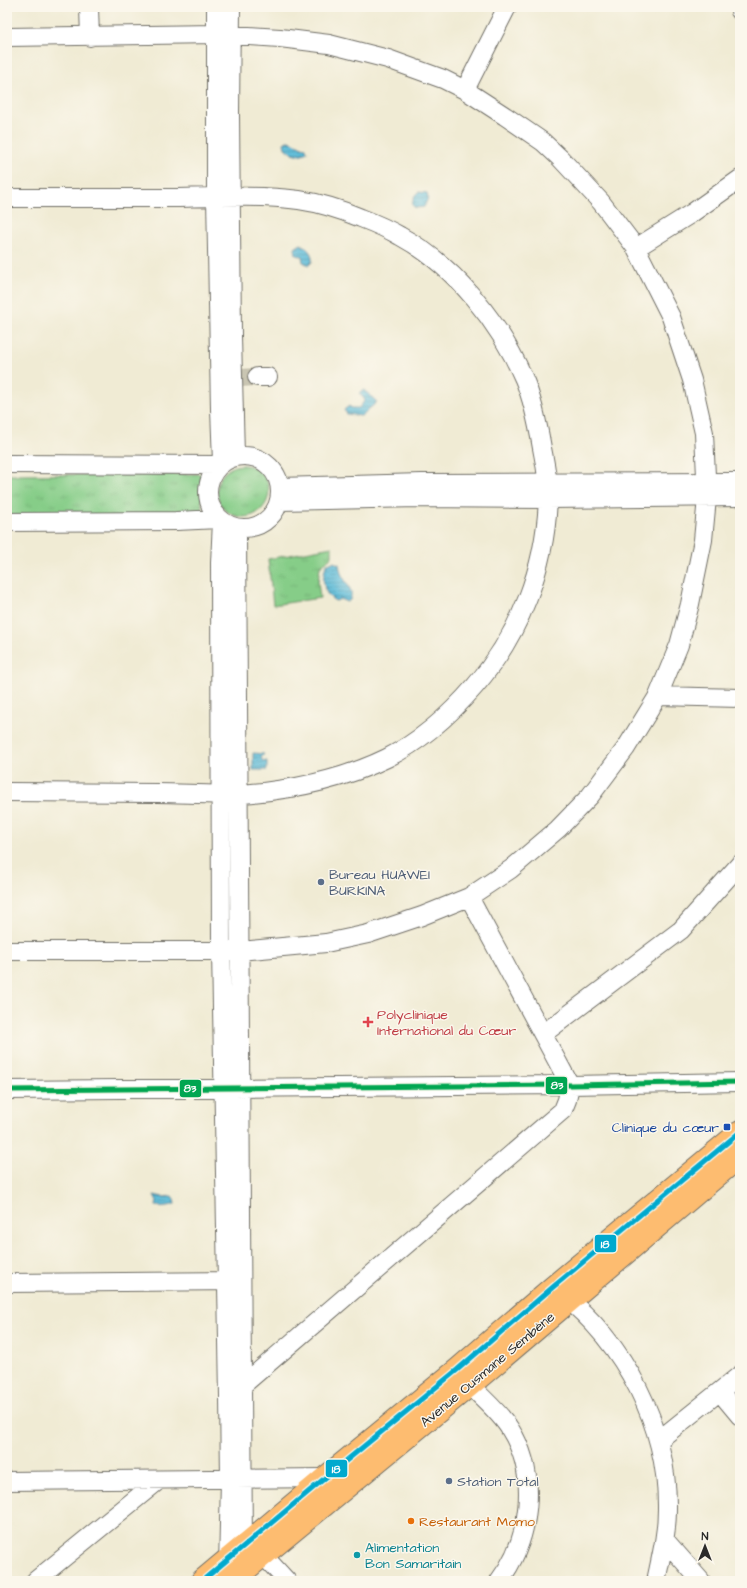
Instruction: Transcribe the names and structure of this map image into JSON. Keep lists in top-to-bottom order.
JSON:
{
  "streets": {
    "main road": ["Avenue Ousmane Sembène"]
  },
  "places": {
    "other": [
      "Bureau HUAWEI BURKINA",
      "Station Total",
      "Restaurant Momo",
      "Alimentation Bon Samaritain"
    ],
    "health": ["Polyclinique International du Cœur"],
    "transit": ["Clinique du cœur"]
  },
  "lines": ["transit line 83", "transit line 18"],
  "north": "top"
}
